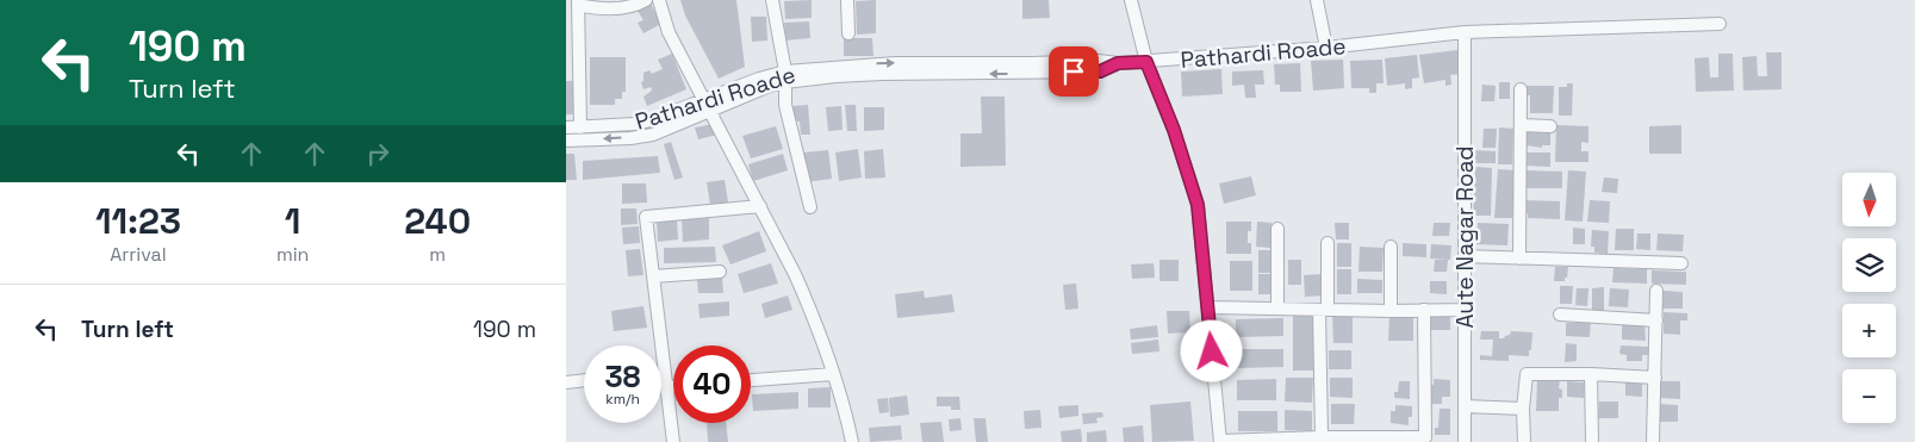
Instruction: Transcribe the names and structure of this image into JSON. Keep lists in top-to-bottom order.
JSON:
{
  "streets": {
    "street": ["Pathardi Roade", "Aute Nagar Road"]
  },
  "crossings": [
    ["Pathardi Roade", "Aute Nagar Road"]
  ],
  "north": "bottom",
  "page": {
    "turn": ["190 m", "Turn left"],
    "map_buttons": ["+", "−"],
    "eta": [
      "11:23",
      "Arrival",
      "1",
      "min",
      "240",
      "m"
    ],
    "list": [
      {
        "name": "Turn left",
        "value": "190 m"
      }
    ],
    "speed": "38 km/h",
    "limit": "40"
  }
}
